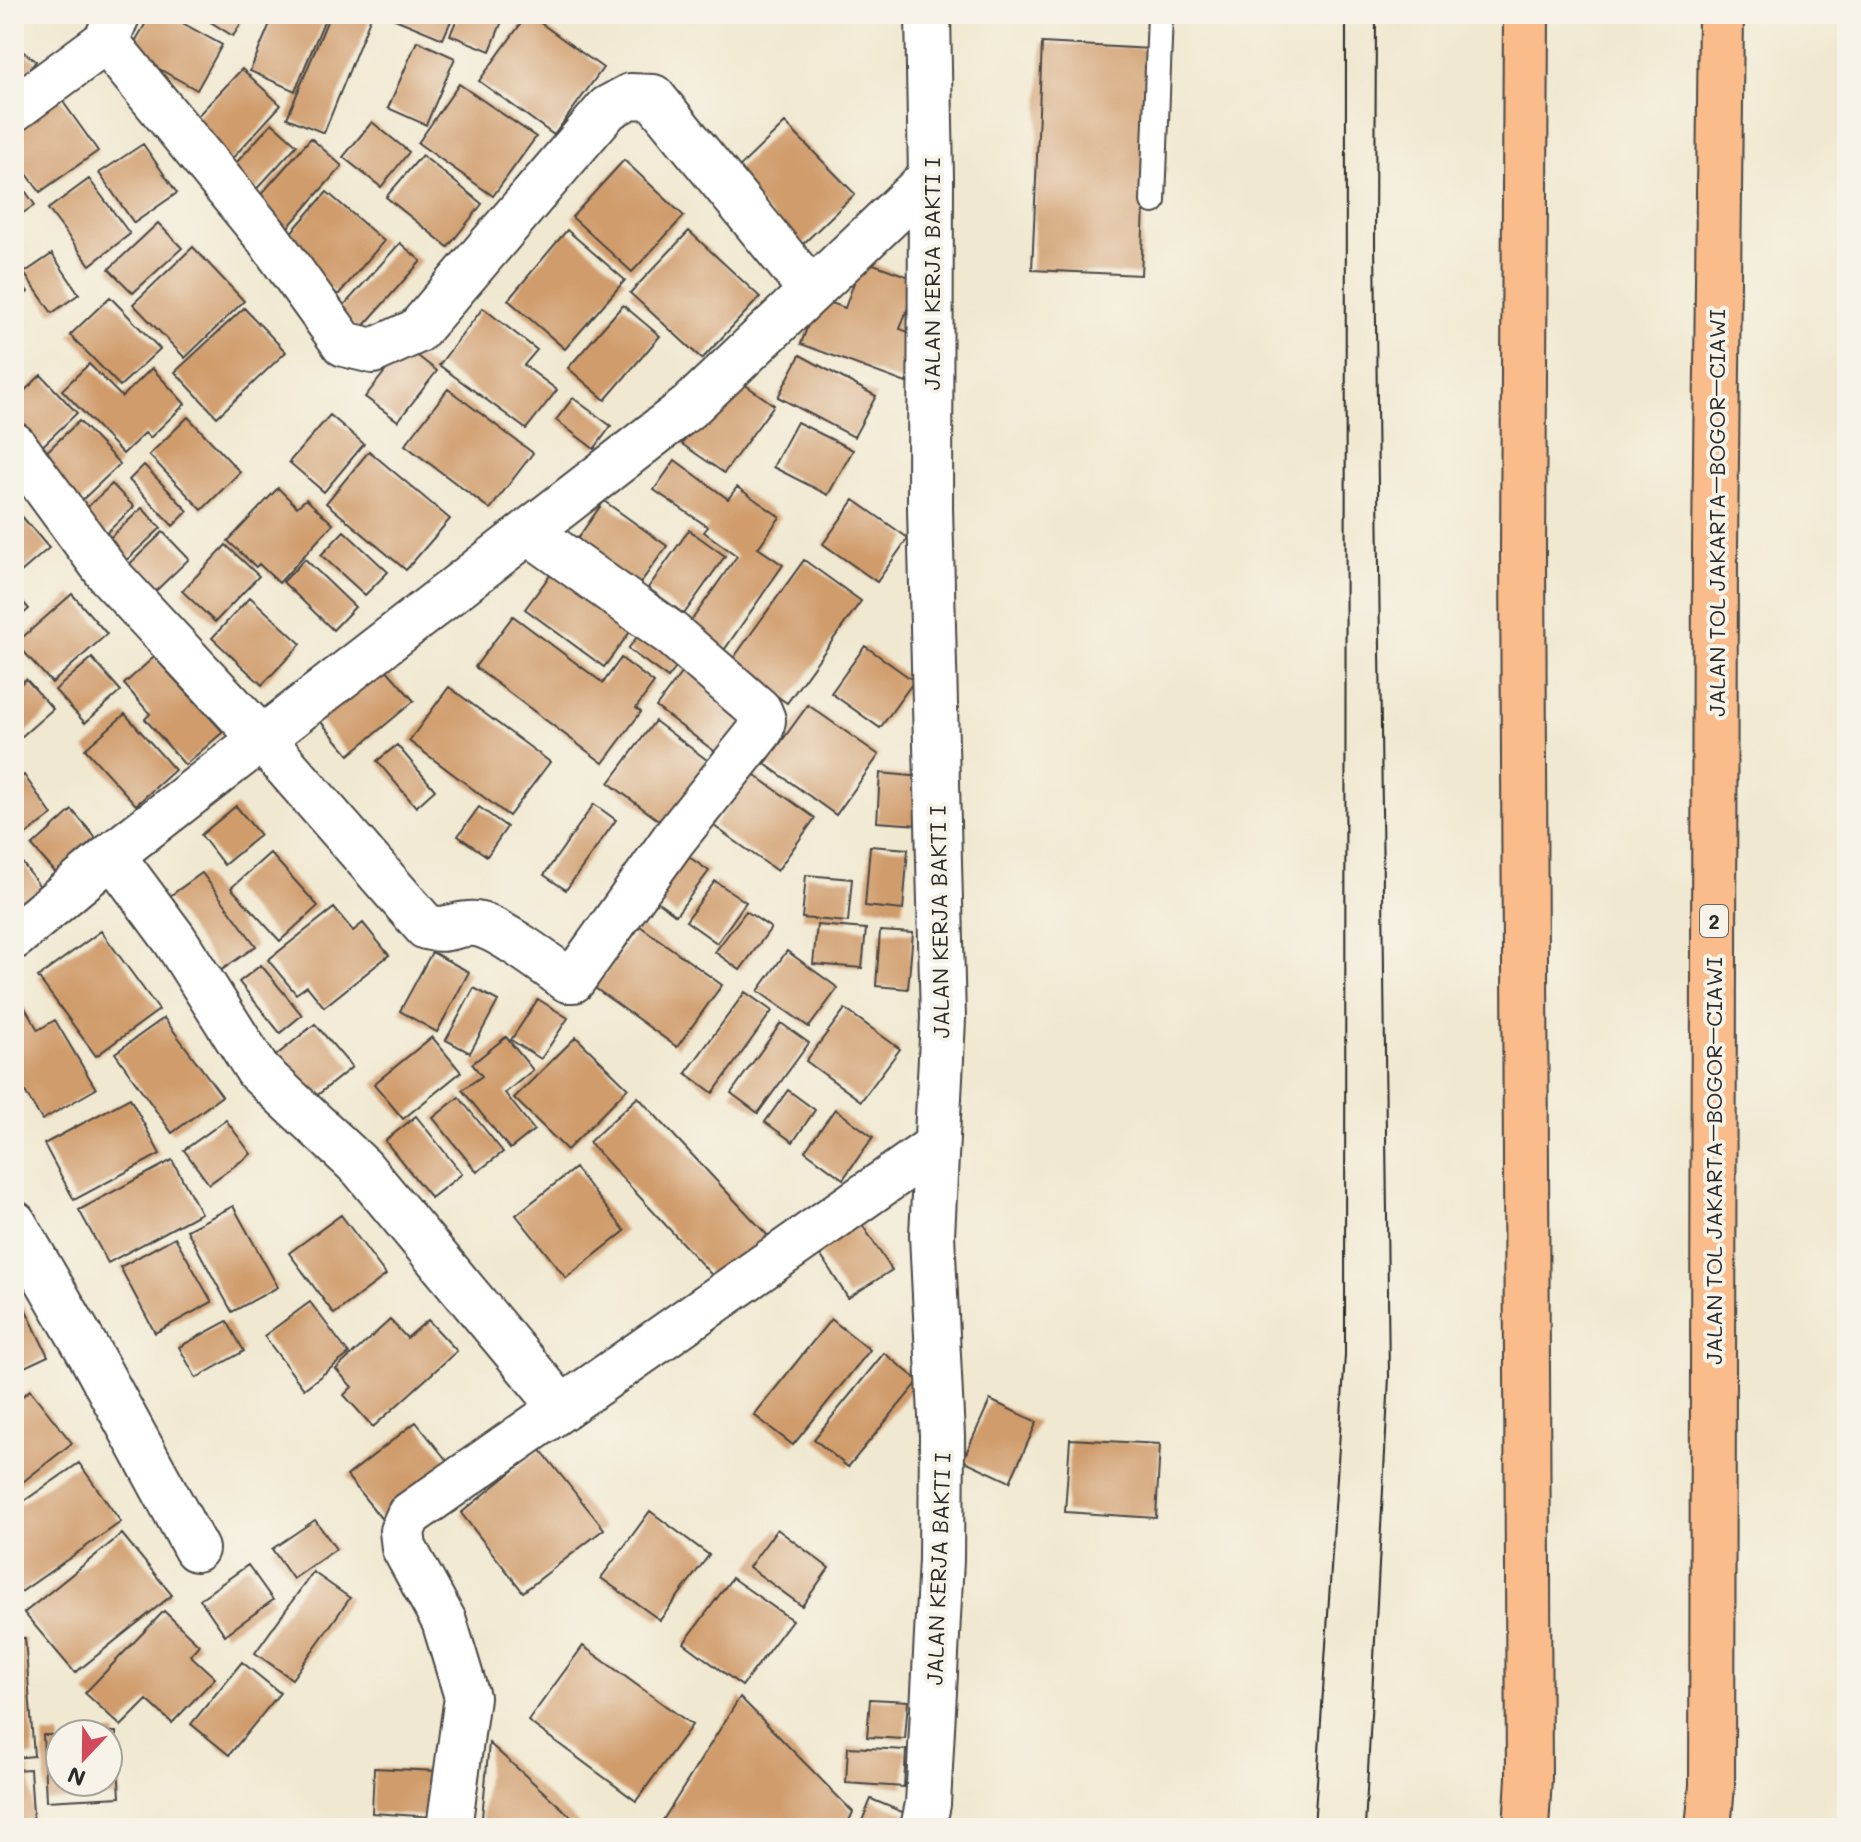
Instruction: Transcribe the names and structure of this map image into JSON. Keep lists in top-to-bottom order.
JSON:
{
  "streets": {
    "highway": ["JALAN TOL JAKARTA–BOGOR–CIAWI", "2"],
    "street": ["JALAN KERJA BAKTI I"]
  },
  "north": "bottom"
}
